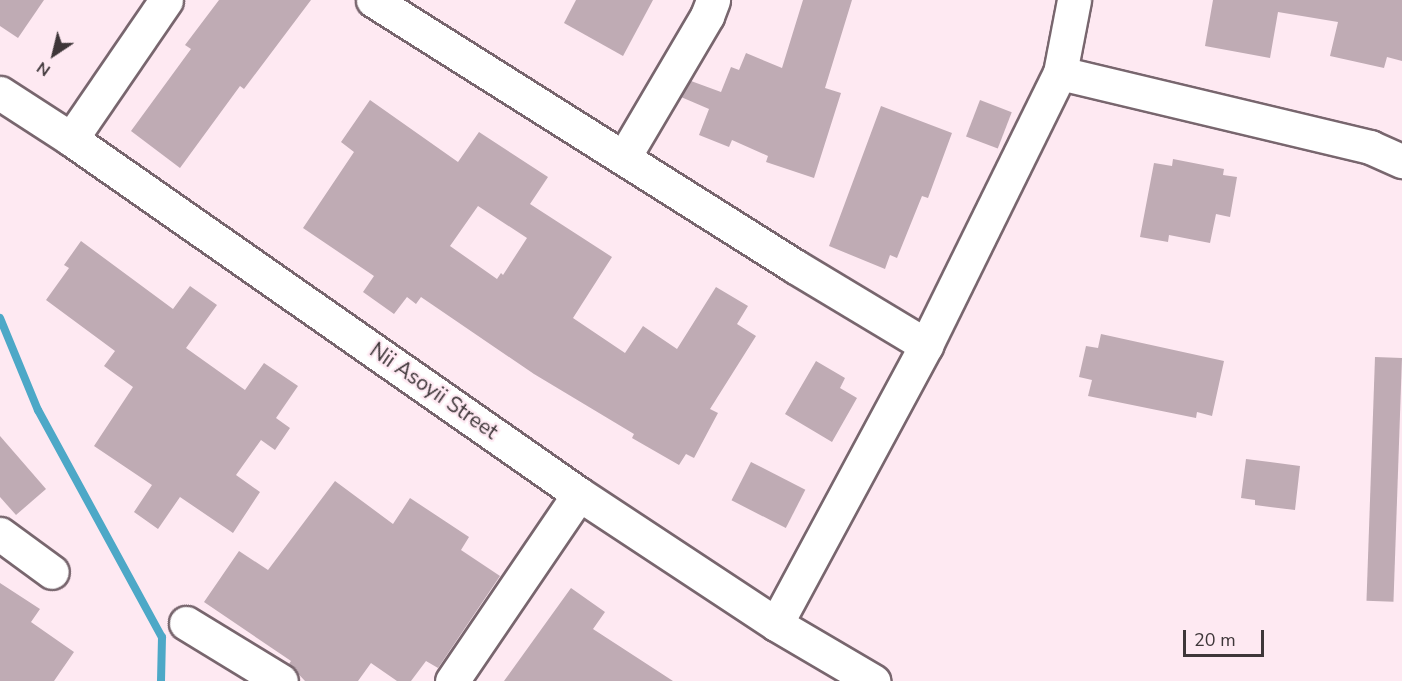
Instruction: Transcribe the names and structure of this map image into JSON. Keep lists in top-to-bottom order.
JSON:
{
  "streets": {
    "street": ["Nii Asoyii Street"]
  },
  "scale_bar": "20 m",
  "north": "bottom left"
}
